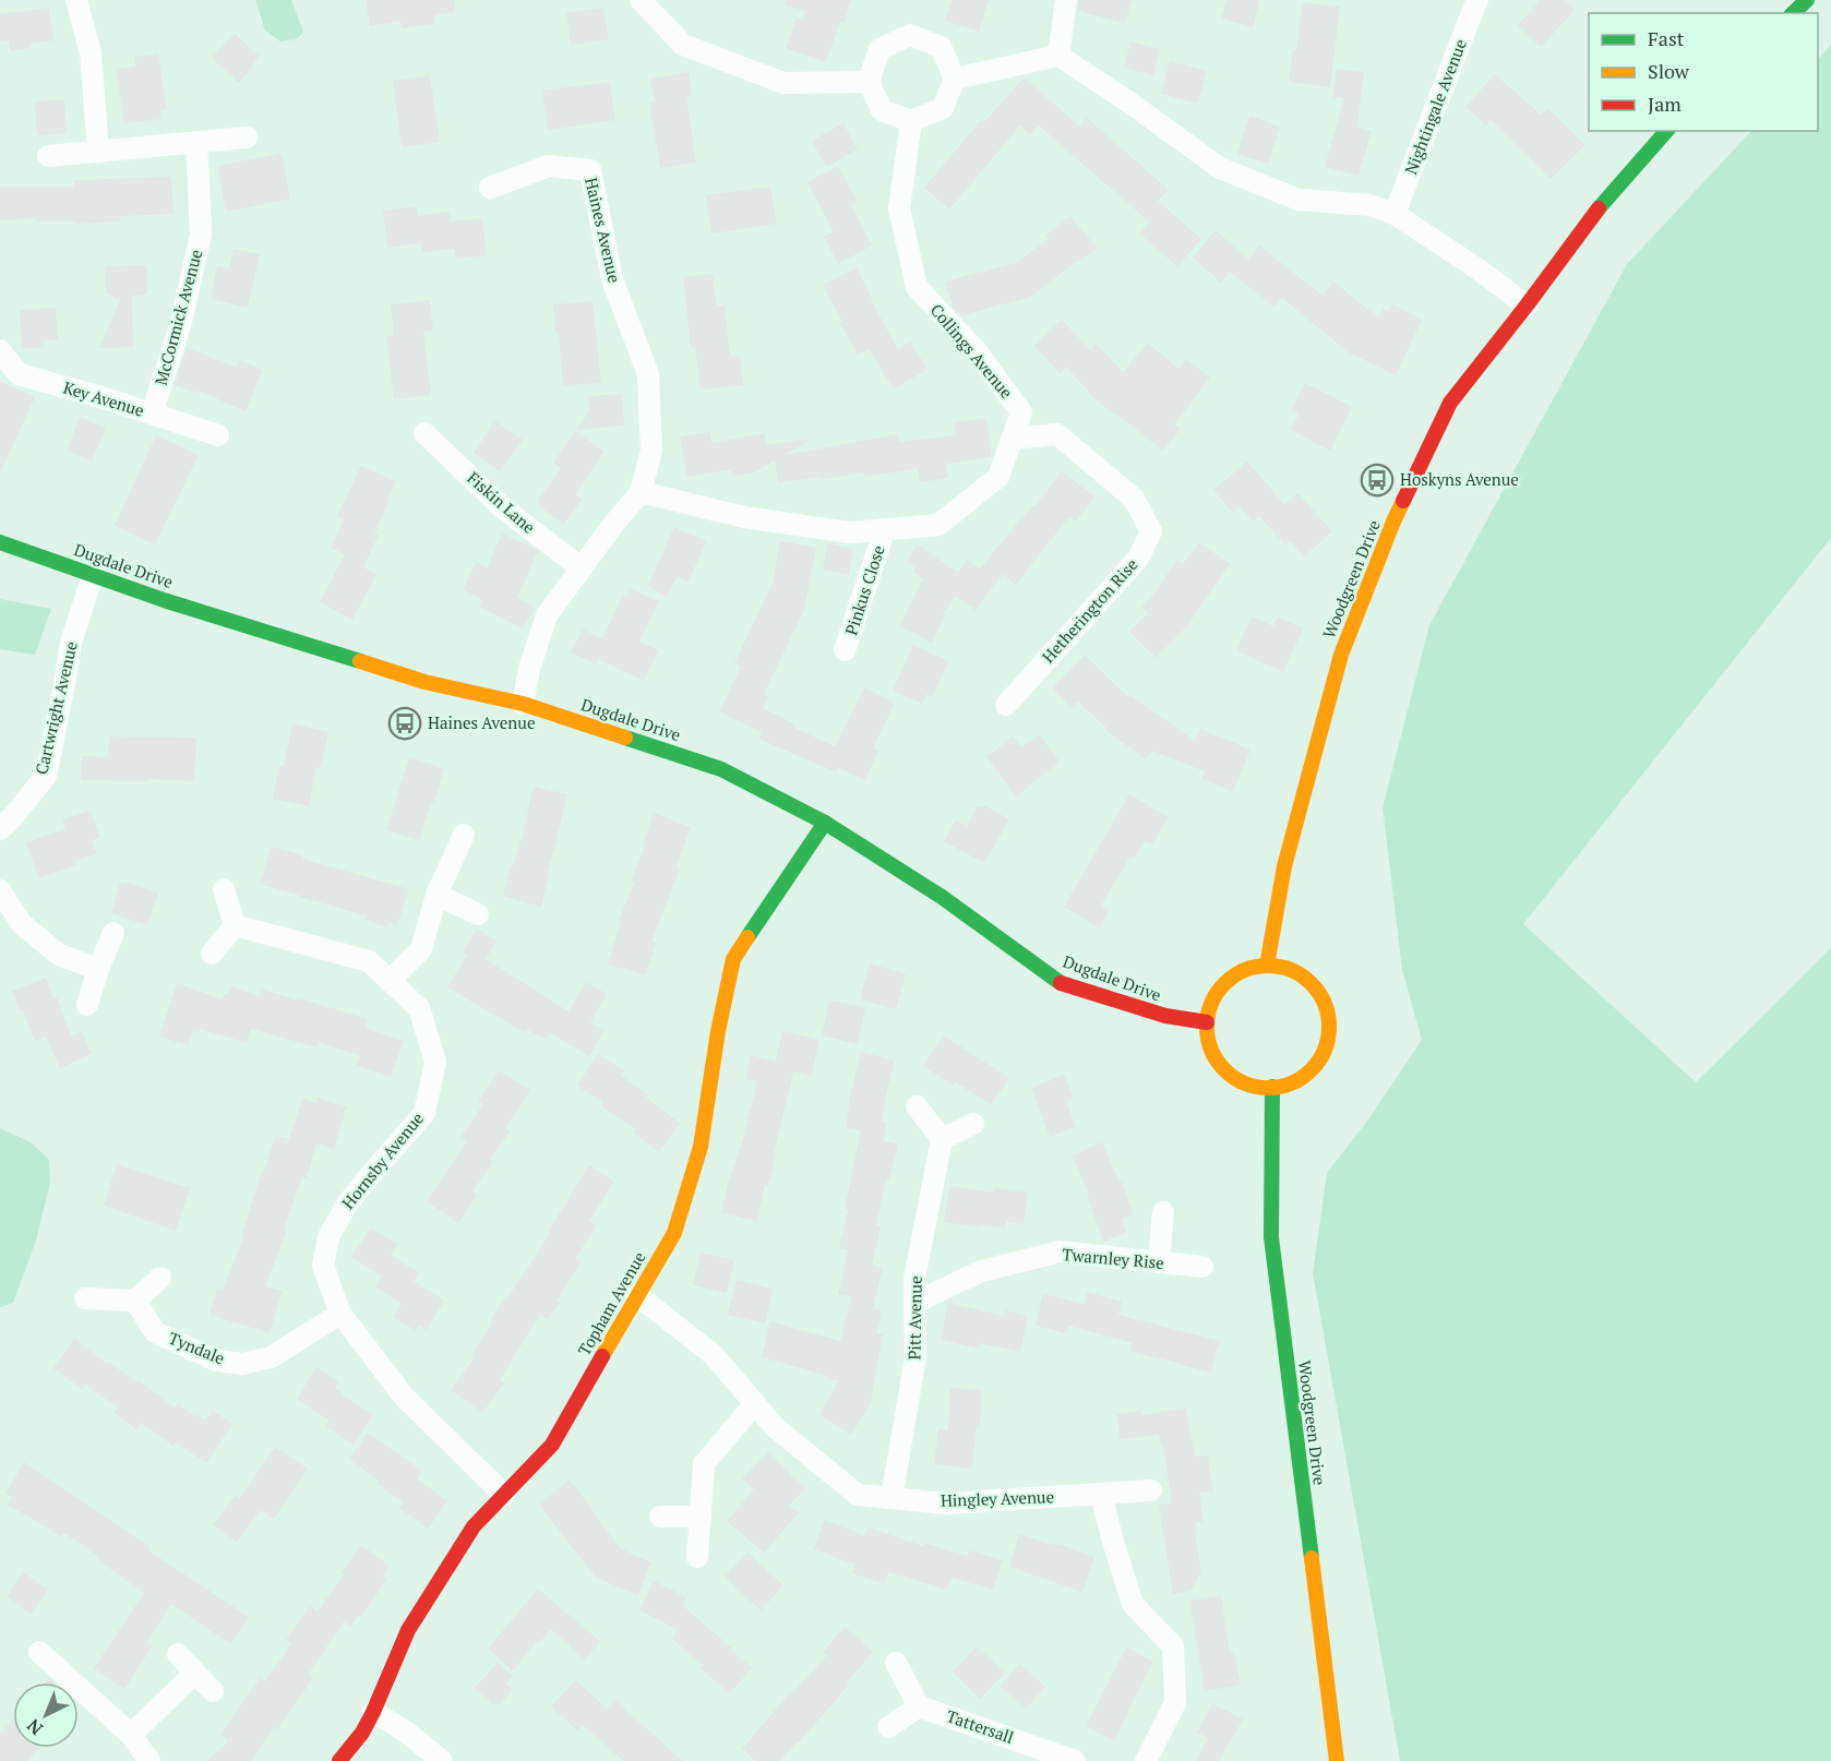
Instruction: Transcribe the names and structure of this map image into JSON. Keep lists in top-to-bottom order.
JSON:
{
  "streets": {
    "street": [
      "Nightingale Avenue",
      "Haines Avenue",
      "McCormick Avenue",
      "Collings Avenue",
      "Key Avenue",
      "Fiskin Lane",
      "Dugdale Drive",
      "Woodgreen Drive",
      "Pinkus Close",
      "Hetherington Rise",
      "Cartwright Avenue",
      "Hornsby Avenue",
      "Twarnley Rise",
      "Topham Avenue",
      "Pitt Avenue",
      "Tyndale",
      "Hingley Avenue",
      "Tattersall"
    ]
  },
  "crossings": [
    ["Haines Avenue", "Collings Avenue"],
    ["Haines Avenue", "Fiskin Lane"],
    ["Haines Avenue", "Dugdale Drive"],
    ["McCormick Avenue", "Key Avenue"],
    ["Collings Avenue", "Pinkus Close"],
    ["Collings Avenue", "Hetherington Rise"],
    ["Dugdale Drive", "Woodgreen Drive"],
    ["Dugdale Drive", "Cartwright Avenue"],
    ["Dugdale Drive", "Topham Avenue"],
    ["Hornsby Avenue", "Topham Avenue"],
    ["Hornsby Avenue", "Tyndale"],
    ["Twarnley Rise", "Pitt Avenue"],
    ["Topham Avenue", "Hingley Avenue"],
    ["Pitt Avenue", "Hingley Avenue"]
  ],
  "places": {
    "bus stop": ["Hoskyns Avenue", "Haines Avenue"]
  },
  "legend": ["Fast", "Slow", "Jam"],
  "north": "bottom left"
}
